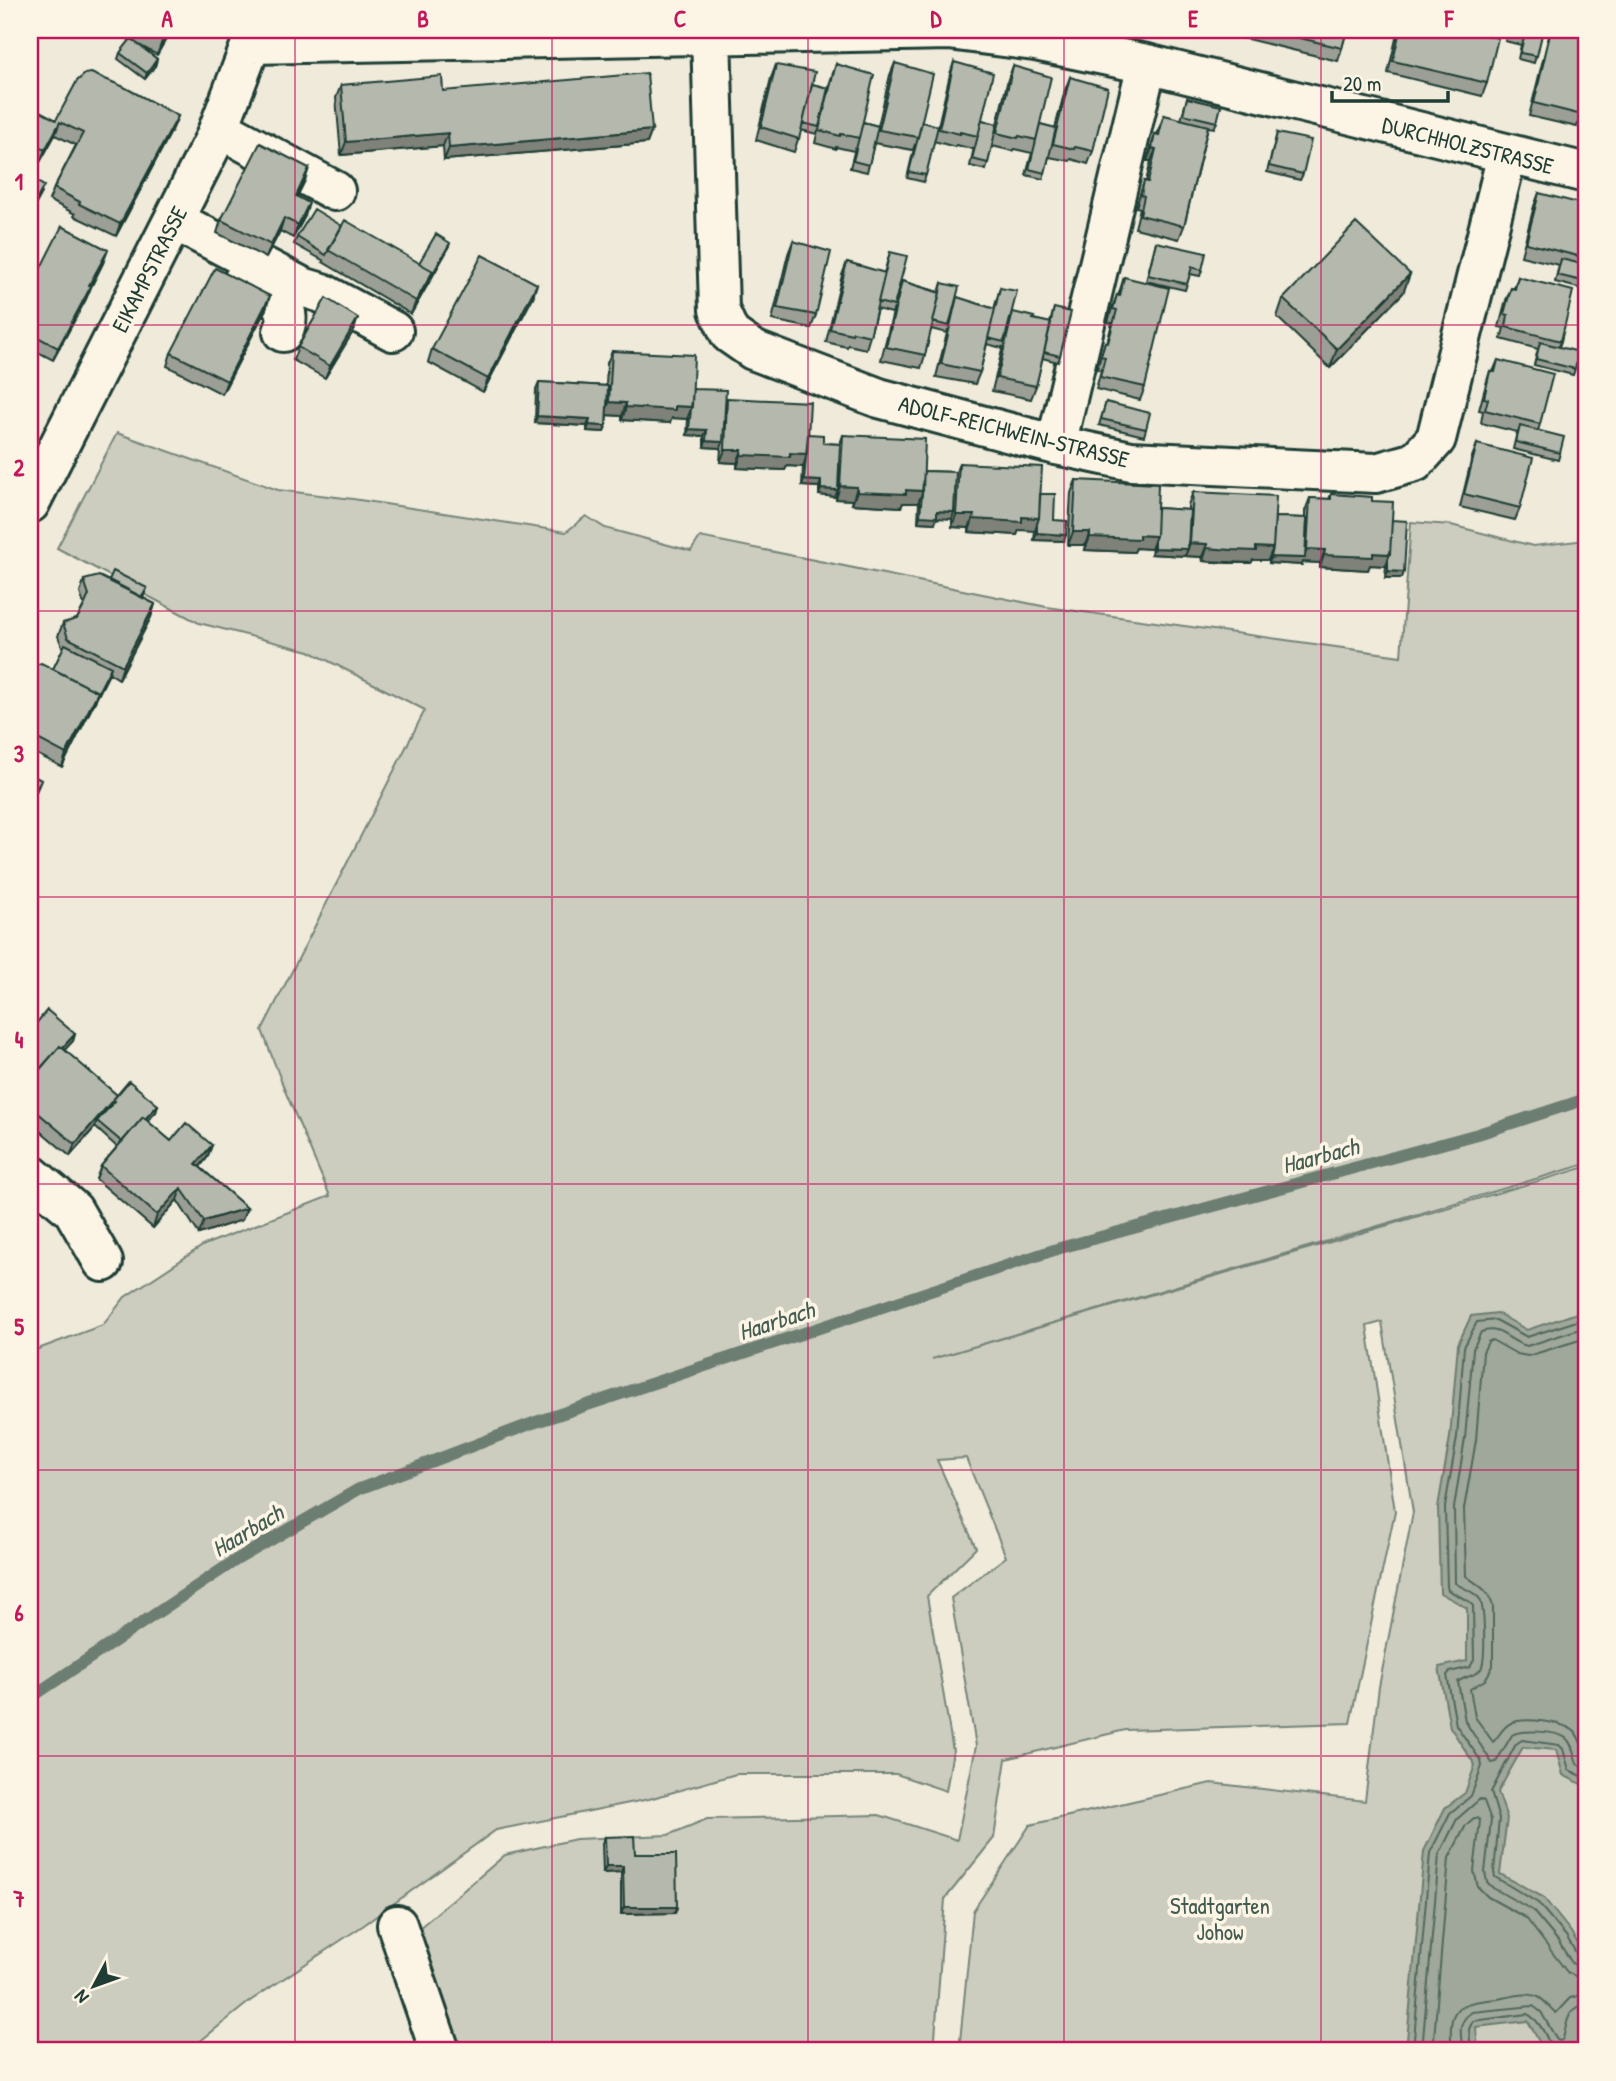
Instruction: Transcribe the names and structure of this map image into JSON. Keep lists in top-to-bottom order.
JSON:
{
  "streets": {
    "street": ["DURCHHOLZSTRASSE", "EIKAMPSTRASSE", "ADOLF-REICHWEIN-STRASSE"]
  },
  "crossings": [
    ["DURCHHOLZSTRASSE", "EIKAMPSTRASSE"],
    ["DURCHHOLZSTRASSE", "ADOLF-REICHWEIN-STRASSE"]
  ],
  "water": ["Haarbach"],
  "parks": ["Stadtgarten Johow"],
  "scale_bar": "20 m",
  "north": "bottom left",
  "grid": {
    "columns": [
      "A",
      "B",
      "C",
      "D",
      "E",
      "F"
    ],
    "rows": [
      "1",
      "2",
      "3",
      "4",
      "5",
      "6",
      "7"
    ]
  }
}
